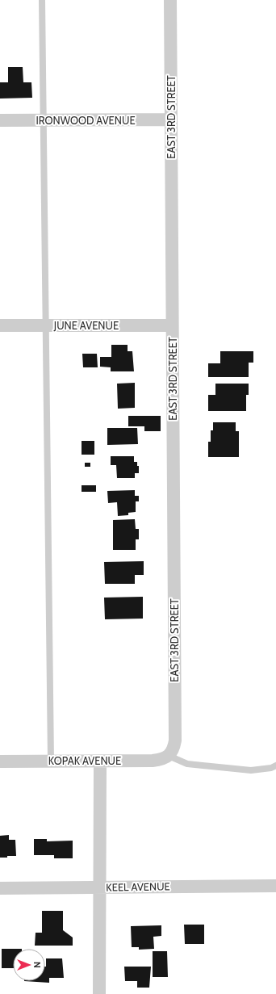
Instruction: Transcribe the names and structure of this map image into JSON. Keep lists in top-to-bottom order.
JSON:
{
  "streets": {
    "street": [
      "EAST 3RD STREET",
      "IRONWOOD AVENUE",
      "JUNE AVENUE",
      "KOPAK AVENUE",
      "KEEL AVENUE"
    ]
  },
  "crossings": [
    ["EAST 3RD STREET", "IRONWOOD AVENUE"],
    ["EAST 3RD STREET", "JUNE AVENUE"],
    ["EAST 3RD STREET", "KOPAK AVENUE"]
  ],
  "north": "right"
}
